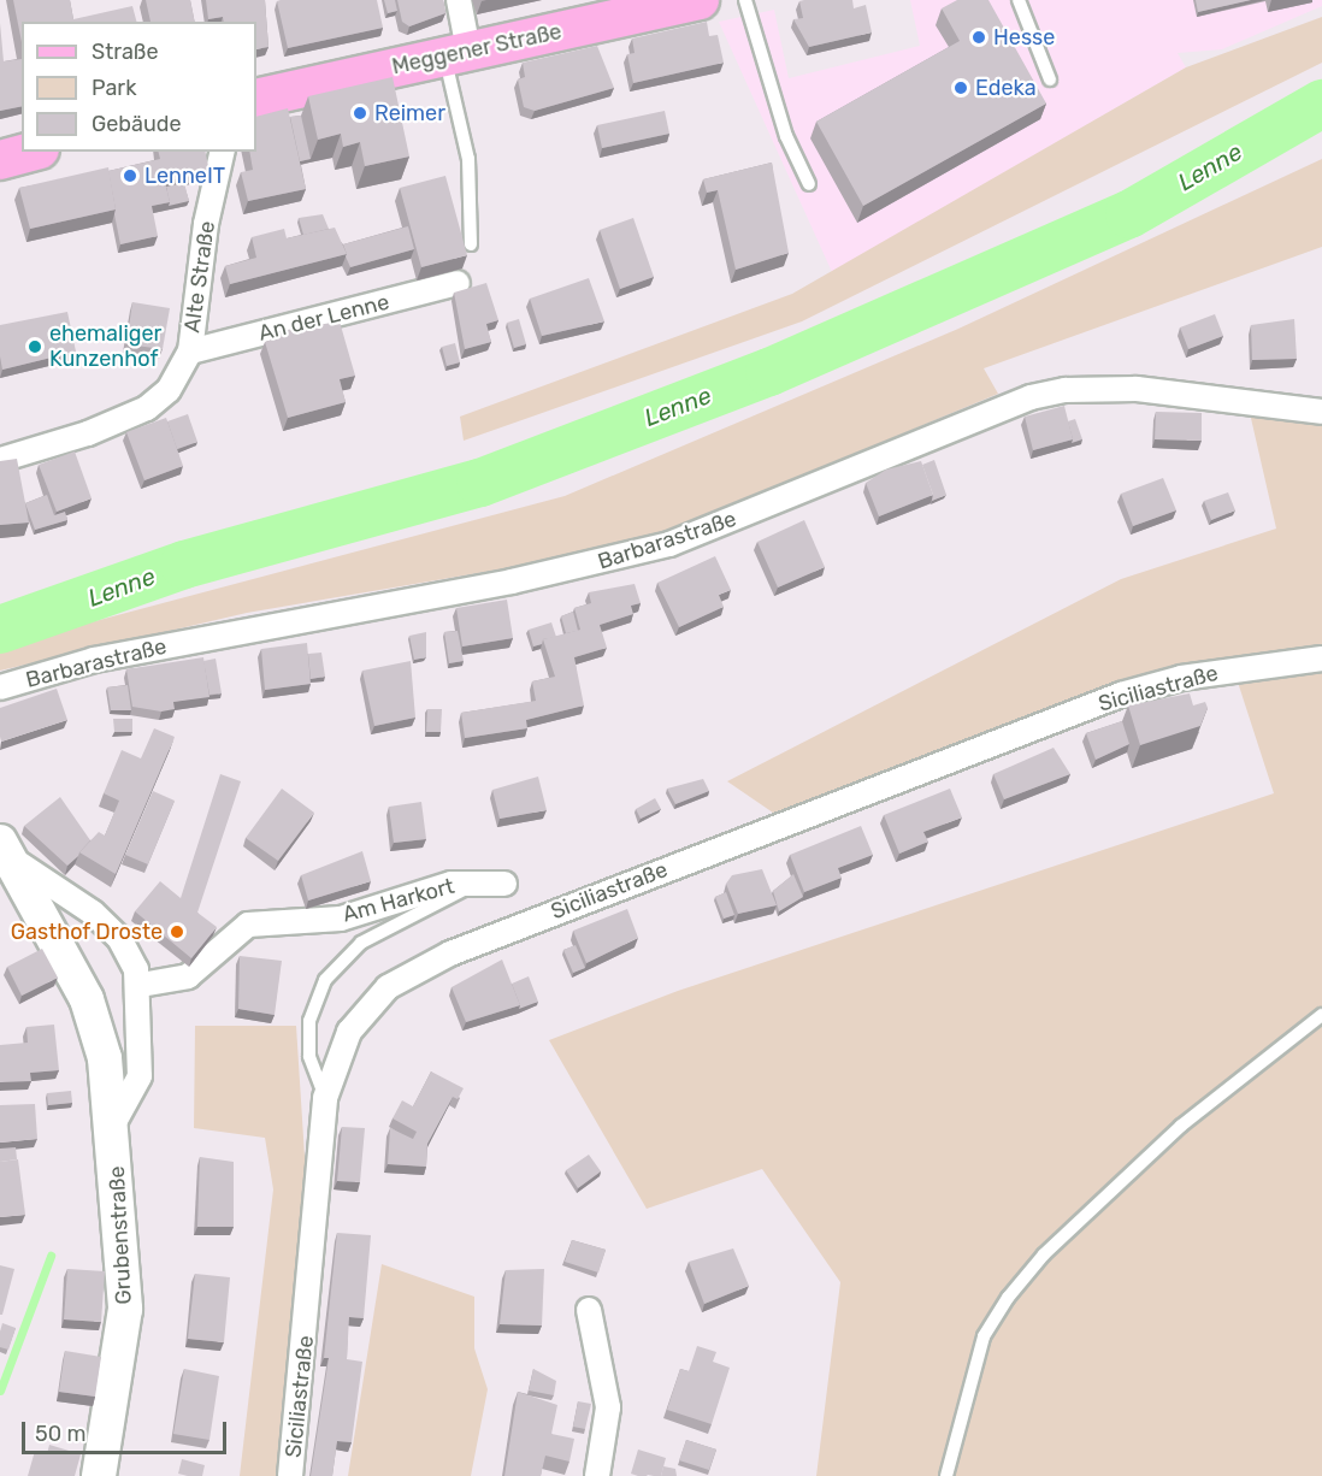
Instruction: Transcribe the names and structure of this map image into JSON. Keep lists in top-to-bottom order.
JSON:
{
  "streets": {
    "main road": ["Meggener Straße", "Grubenstraße"],
    "street": [
      "Alte Straße",
      "An der Lenne",
      "Barbarastraße",
      "Siciliastraße",
      "Am Harkort"
    ]
  },
  "crossings": [
    ["Alte Straße", "An der Lenne"],
    ["Am Harkort", "Grubenstraße"]
  ],
  "water": ["Lenne"],
  "places": [
    "Hesse",
    "Edeka",
    "Reimer",
    "LenneIT",
    "ehemaliger Kunzenhof",
    "Gasthof Droste"
  ],
  "legend": ["Straße", "Park", "Gebäude"],
  "scale_bar": "50 m"
}
